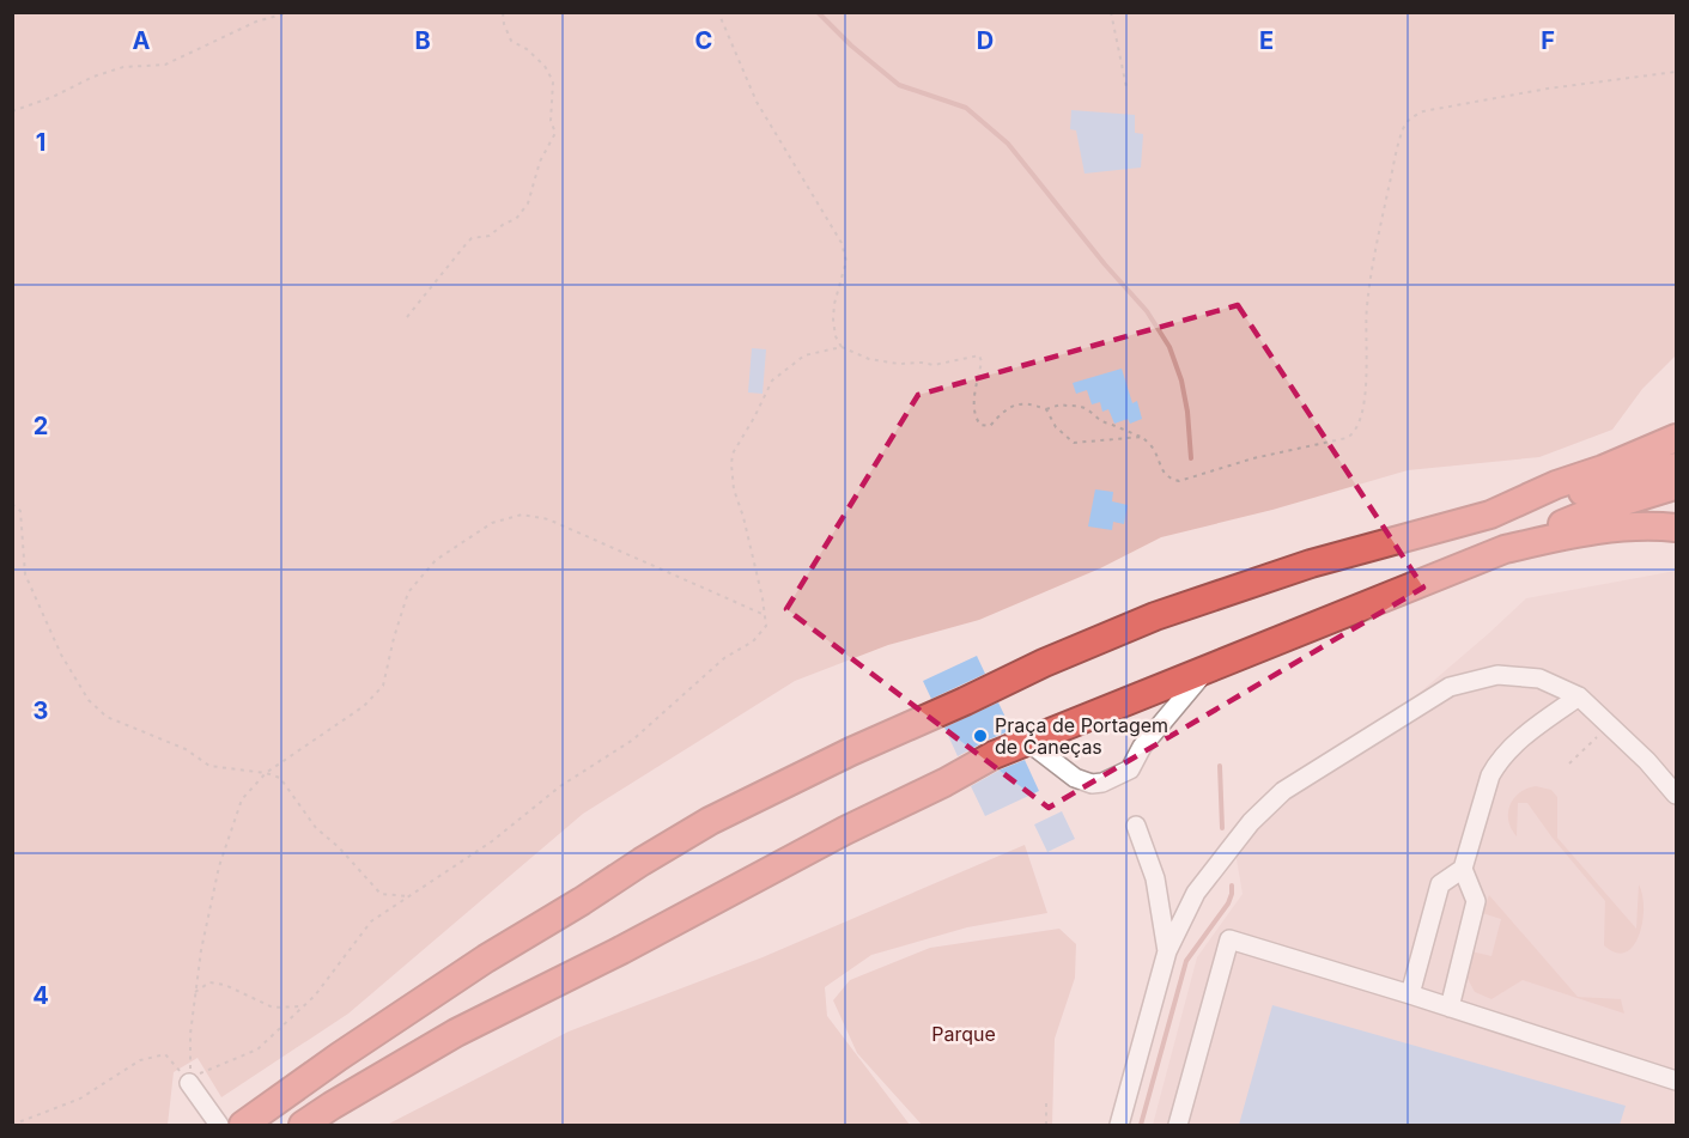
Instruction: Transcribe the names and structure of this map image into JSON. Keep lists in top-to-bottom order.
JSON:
{
  "parks": ["Parque"],
  "places": ["Praça de Portagem de Caneças"],
  "grid": {
    "columns": [
      "A",
      "B",
      "C",
      "D",
      "E",
      "F"
    ],
    "rows": [
      "1",
      "2",
      "3",
      "4"
    ]
  }
}
